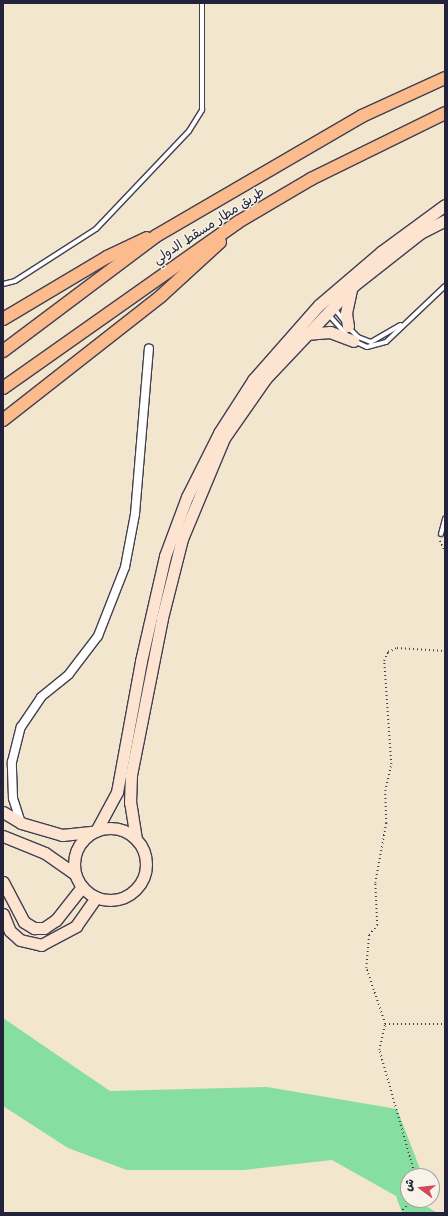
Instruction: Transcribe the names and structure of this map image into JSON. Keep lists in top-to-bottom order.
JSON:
{
  "streets": {
    "main road": ["طريق مطار مسقط الدولي"]
  },
  "north": "left"
}
